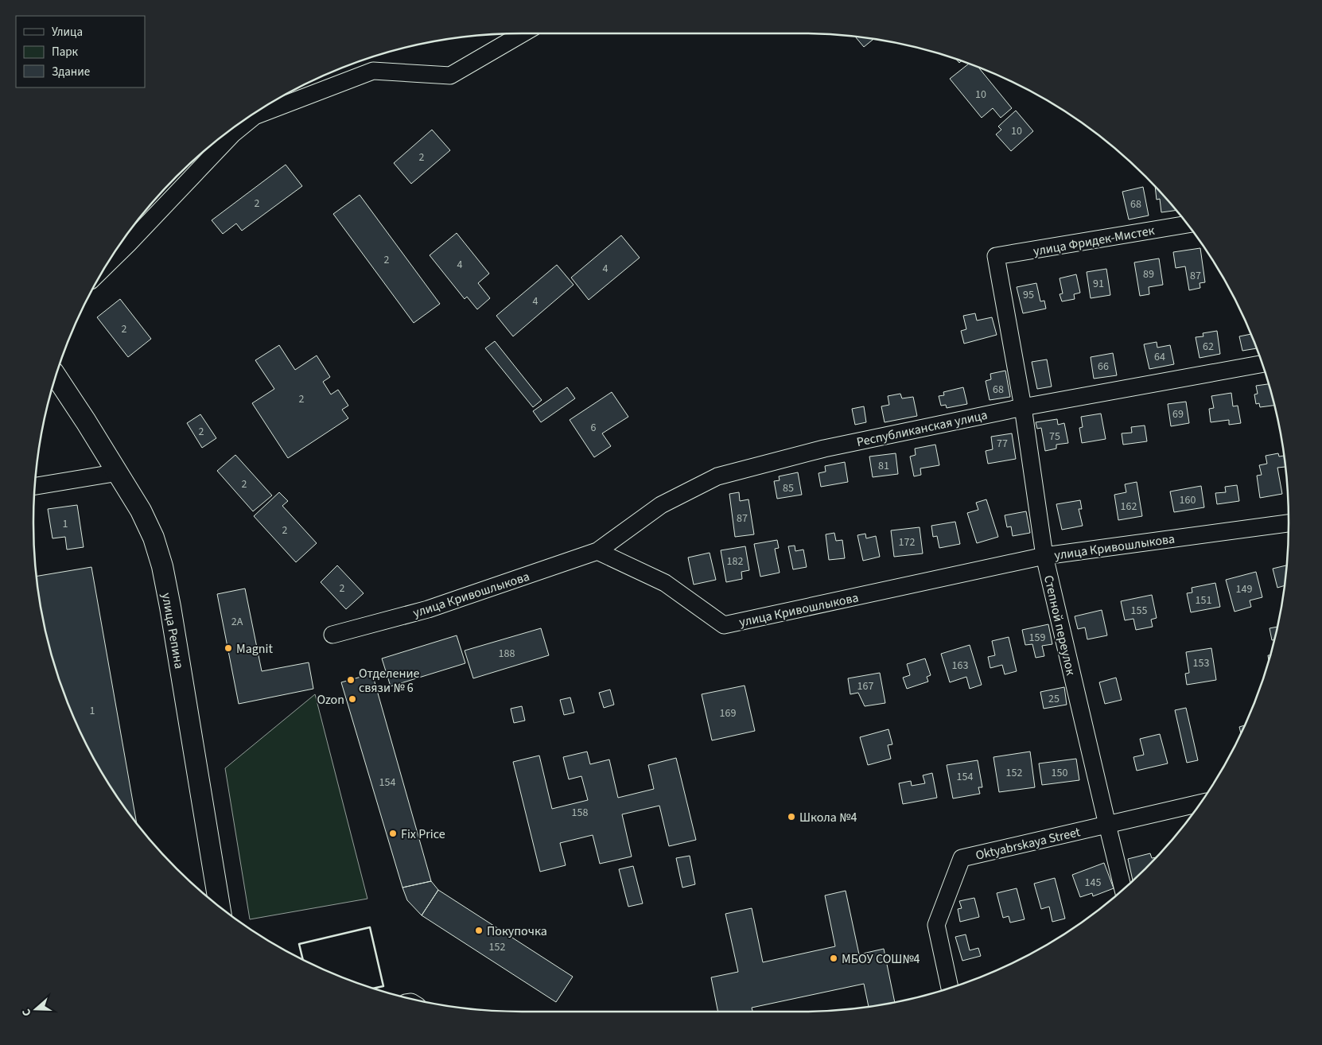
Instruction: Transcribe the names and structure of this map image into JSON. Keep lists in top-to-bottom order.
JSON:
{
  "streets": {
    "main road": ["улица Репина"],
    "street": [
      "улица Фридек-Мистек",
      "Республиканская улица",
      "улица Кривошлыкова",
      "Степной переулок",
      "Oktyabrskaya Street"
    ]
  },
  "crossings": [
    ["улица Фридек-Мистек", "Степной переулок"],
    ["Республиканская улица", "улица Кривошлыкова"],
    ["Республиканская улица", "Степной переулок"],
    ["улица Кривошлыкова", "Степной переулок"],
    ["Степной переулок", "Oktyabrskaya Street"]
  ],
  "places": [
    "Magnit",
    "Отделение связи № 6",
    "Ozon",
    "Школа №4",
    "Fix Price",
    "Покупочка",
    "МБОУ СОШ№4"
  ],
  "house_numbers": [
    "10",
    "10",
    "2",
    "2",
    "68",
    "2",
    "4",
    "4",
    "89",
    "87",
    "91",
    "95",
    "4",
    "2",
    "62",
    "64",
    "66",
    "68",
    "2",
    "69",
    "6",
    "2",
    "75",
    "77",
    "81",
    "2",
    "85",
    "160",
    "162",
    "87",
    "1",
    "2",
    "172",
    "182",
    "2",
    "149",
    "151",
    "155",
    "2А",
    "159",
    "188",
    "153",
    "163",
    "167",
    "25",
    "1",
    "169",
    "152",
    "150",
    "154",
    "154",
    "158",
    "145",
    "152"
  ],
  "legend": ["Улица", "Парк", "Здание"],
  "north": "left"
}
